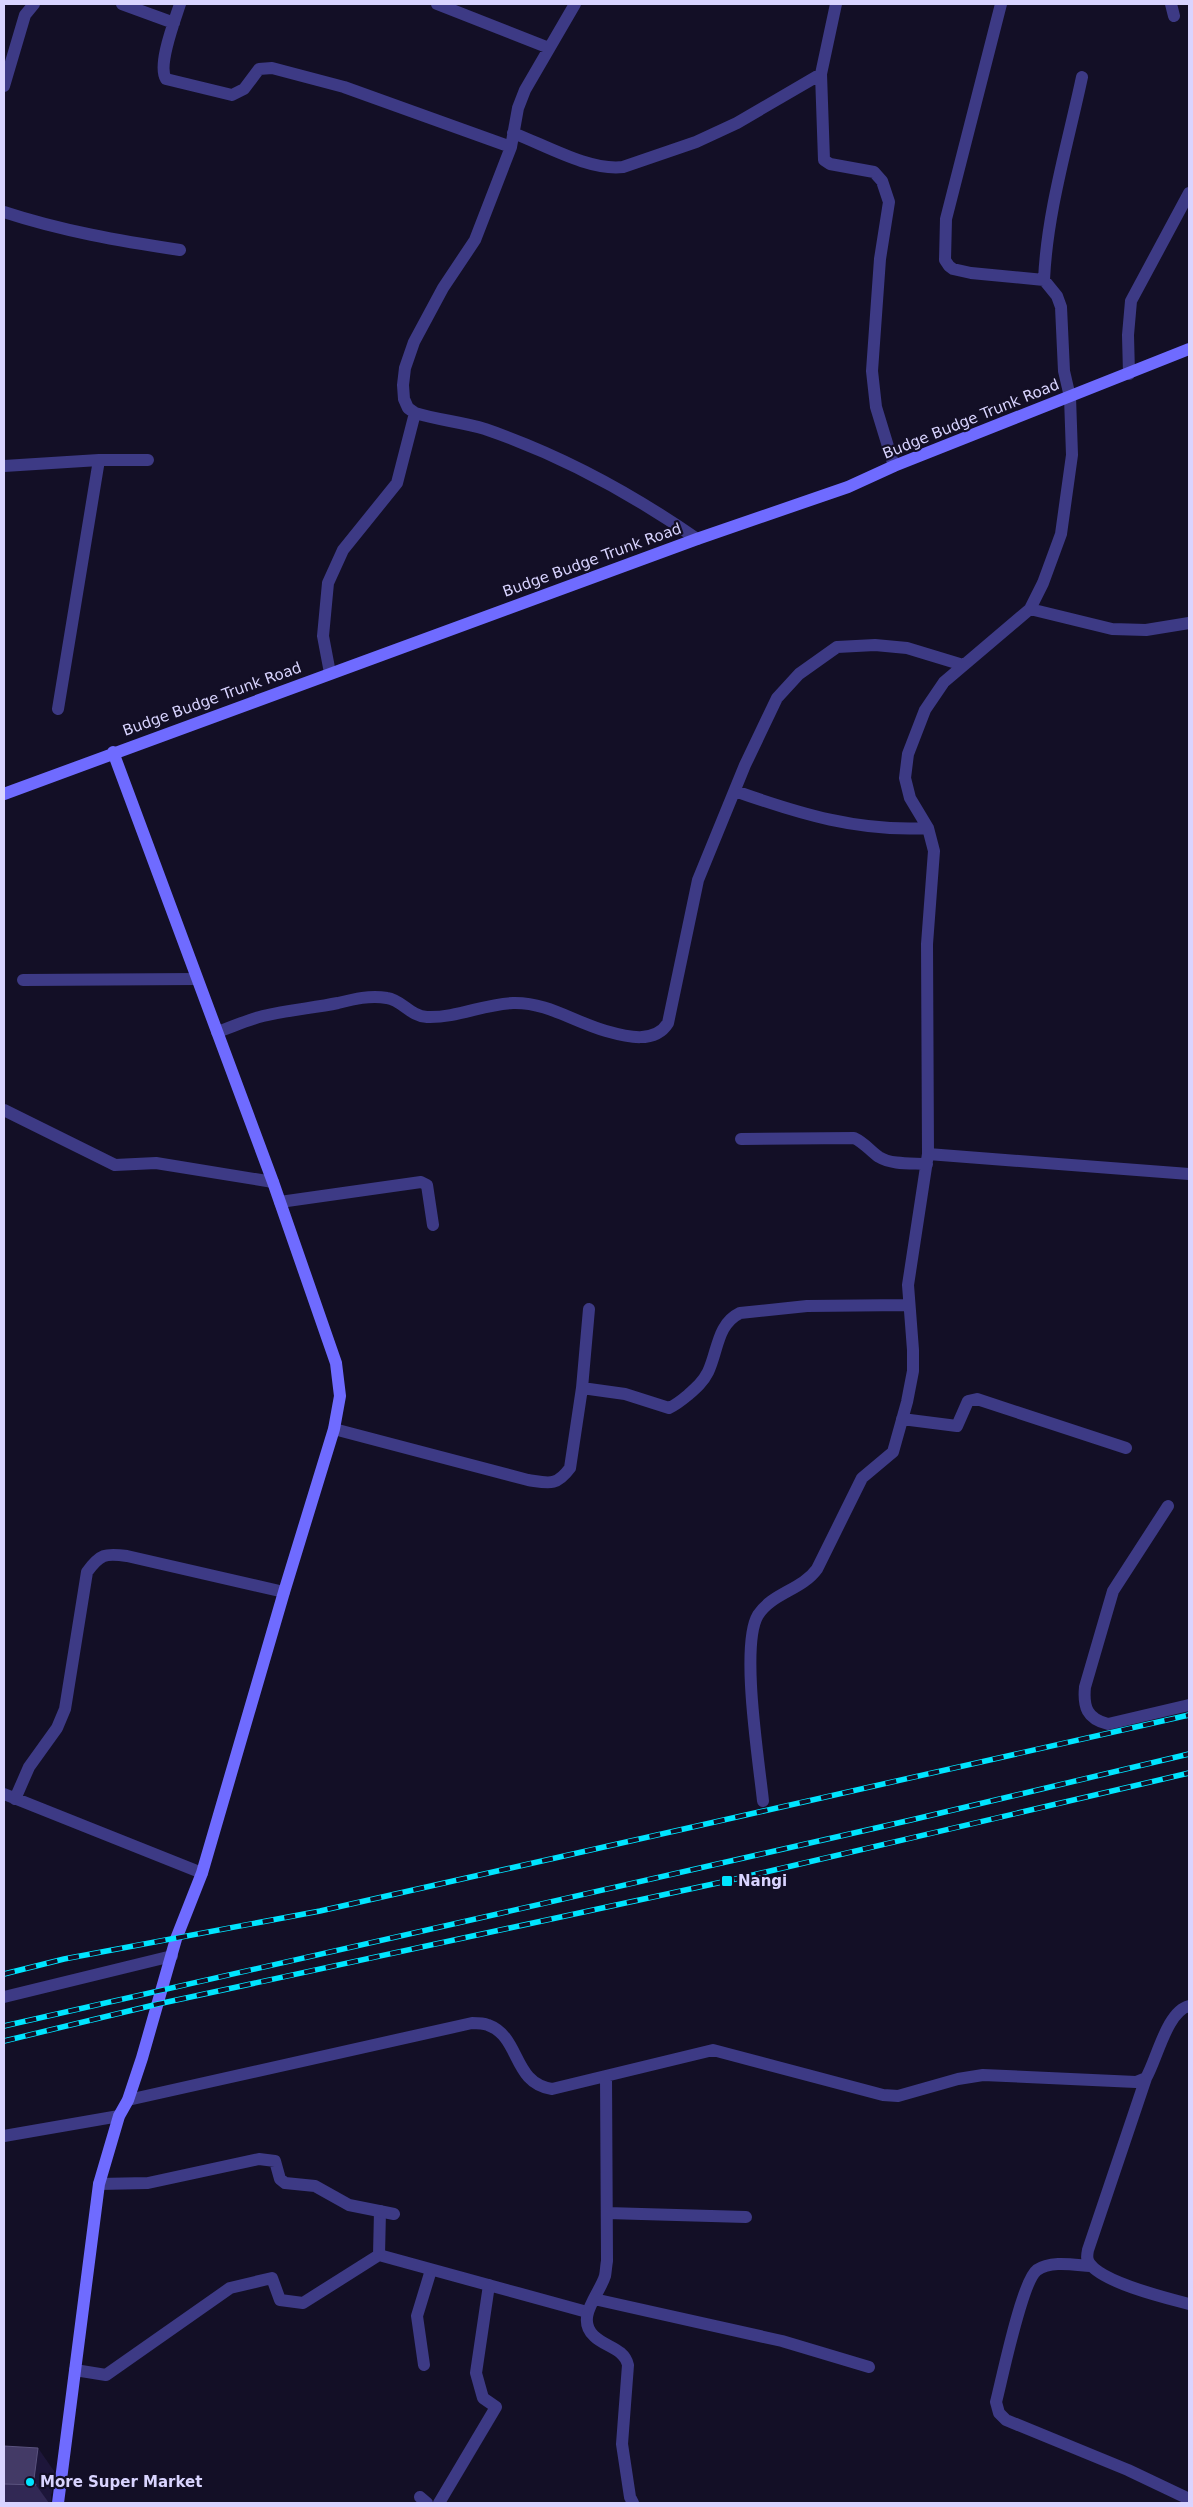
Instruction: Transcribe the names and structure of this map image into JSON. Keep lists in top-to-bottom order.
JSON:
{
  "streets": {
    "street": ["Budge Budge Trunk Road"]
  },
  "places": {
    "transit": ["Nangi"],
    "other": ["More Super Market"]
  }
}
